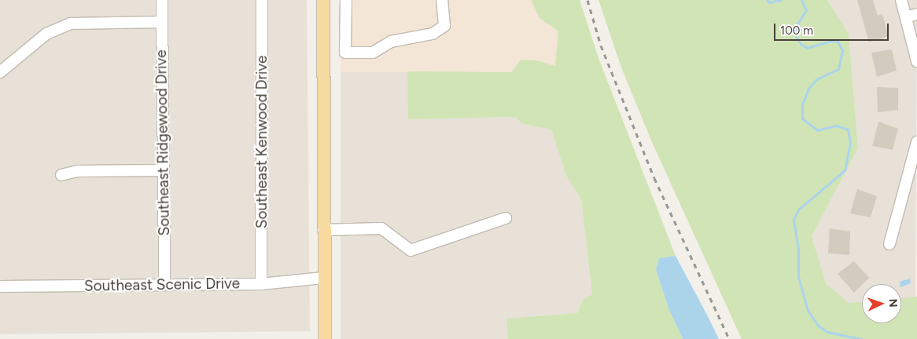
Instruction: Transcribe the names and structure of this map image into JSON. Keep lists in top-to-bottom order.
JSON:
{
  "streets": {
    "street": ["Southeast Kenwood Drive", "Southeast Ridgewood Drive", "Southeast Scenic Drive"]
  },
  "crossings": [
    ["Southeast Kenwood Drive", "Southeast Scenic Drive"],
    ["Southeast Ridgewood Drive", "Southeast Scenic Drive"]
  ],
  "scale_bar": "100 m",
  "north": "right"
}
